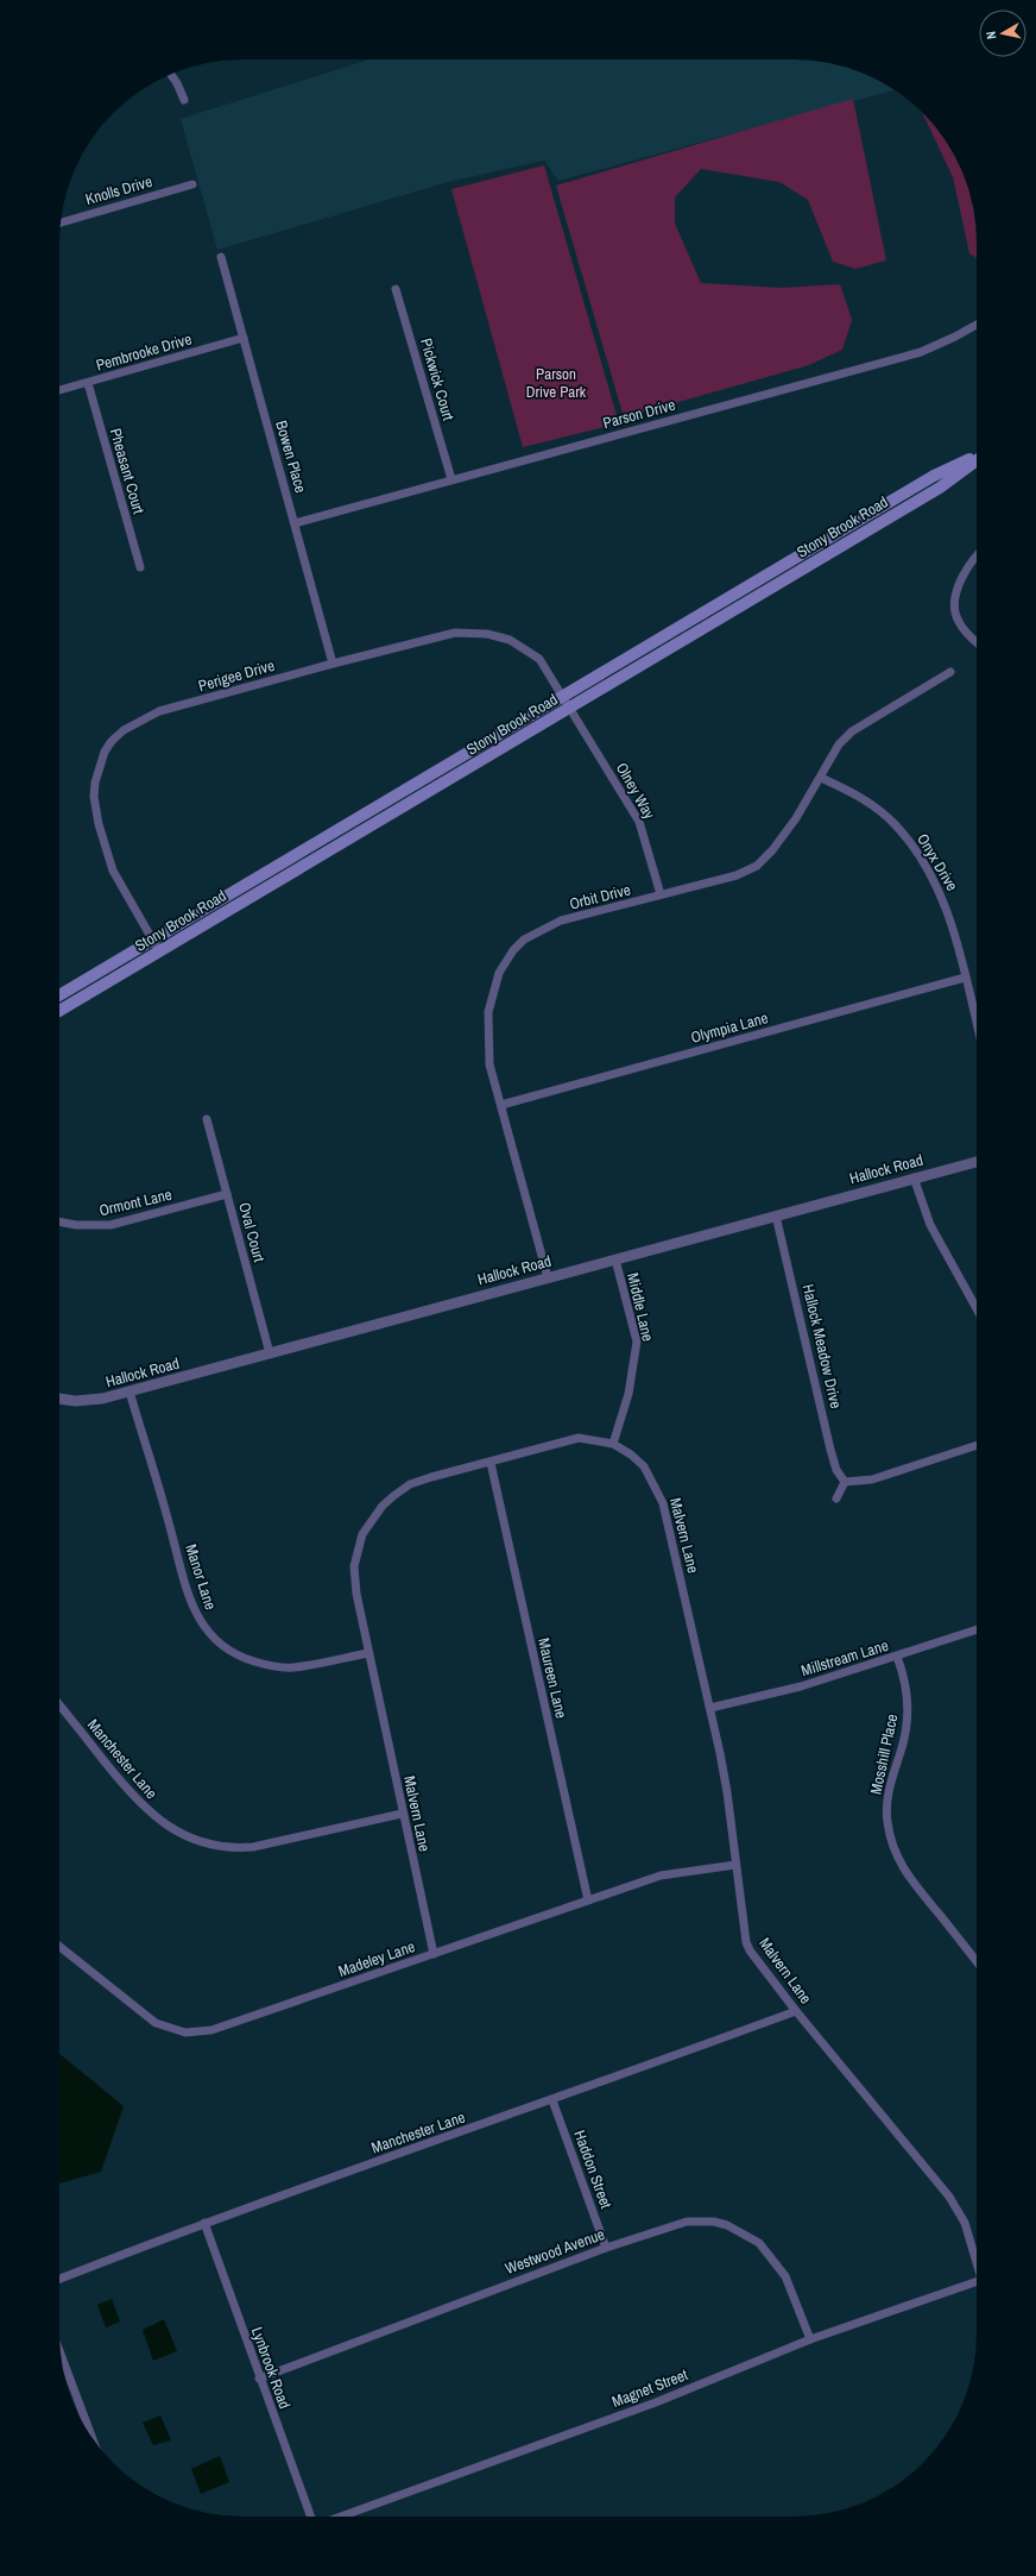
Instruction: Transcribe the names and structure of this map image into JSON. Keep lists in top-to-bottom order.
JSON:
{
  "streets": {
    "main road": ["Stony Brook Road"],
    "street": [
      "Knolls Drive",
      "Pembrooke Drive",
      "Pickwick Court",
      "Parson Drive",
      "Bowen Place",
      "Pheasant Court",
      "Perigee Drive",
      "Olney Way",
      "Onyx Drive",
      "Orbit Drive",
      "Olympia Lane",
      "Hallock Road",
      "Ormont Lane",
      "Oval Court",
      "Middle Lane",
      "Hallock Meadow Drive",
      "Malvern Lane",
      "Manor Lane",
      "Millstream Lane",
      "Maureen Lane",
      "Mosshill Place",
      "Manchester Lane",
      "Madeley Lane",
      "Haddon Street",
      "Westwood Avenue",
      "Lynbrook Road",
      "Magnet Street"
    ]
  },
  "crossings": [
    ["Pembrooke Drive", "Bowen Place"],
    ["Pembrooke Drive", "Pheasant Court"],
    ["Pickwick Court", "Parson Drive"],
    ["Parson Drive", "Bowen Place"],
    ["Bowen Place", "Perigee Drive"],
    ["Stony Brook Road", "Perigee Drive"],
    ["Stony Brook Road", "Olney Way"],
    ["Perigee Drive", "Olney Way"],
    ["Olney Way", "Orbit Drive"],
    ["Onyx Drive", "Orbit Drive"],
    ["Onyx Drive", "Olympia Lane"],
    ["Orbit Drive", "Olympia Lane"],
    ["Orbit Drive", "Hallock Road"],
    ["Hallock Road", "Oval Court"],
    ["Hallock Road", "Middle Lane"],
    ["Hallock Road", "Hallock Meadow Drive"],
    ["Hallock Road", "Manor Lane"],
    ["Ormont Lane", "Oval Court"],
    ["Middle Lane", "Malvern Lane"],
    ["Malvern Lane", "Manor Lane"],
    ["Malvern Lane", "Millstream Lane"],
    ["Malvern Lane", "Maureen Lane"],
    ["Malvern Lane", "Manchester Lane"],
    ["Malvern Lane", "Madeley Lane"],
    ["Millstream Lane", "Mosshill Place"],
    ["Maureen Lane", "Madeley Lane"],
    ["Manchester Lane", "Haddon Street"],
    ["Manchester Lane", "Lynbrook Road"],
    ["Haddon Street", "Westwood Avenue"],
    ["Westwood Avenue", "Lynbrook Road"],
    ["Westwood Avenue", "Magnet Street"]
  ],
  "parks": ["Parson Drive Park"],
  "north": "left"
}
